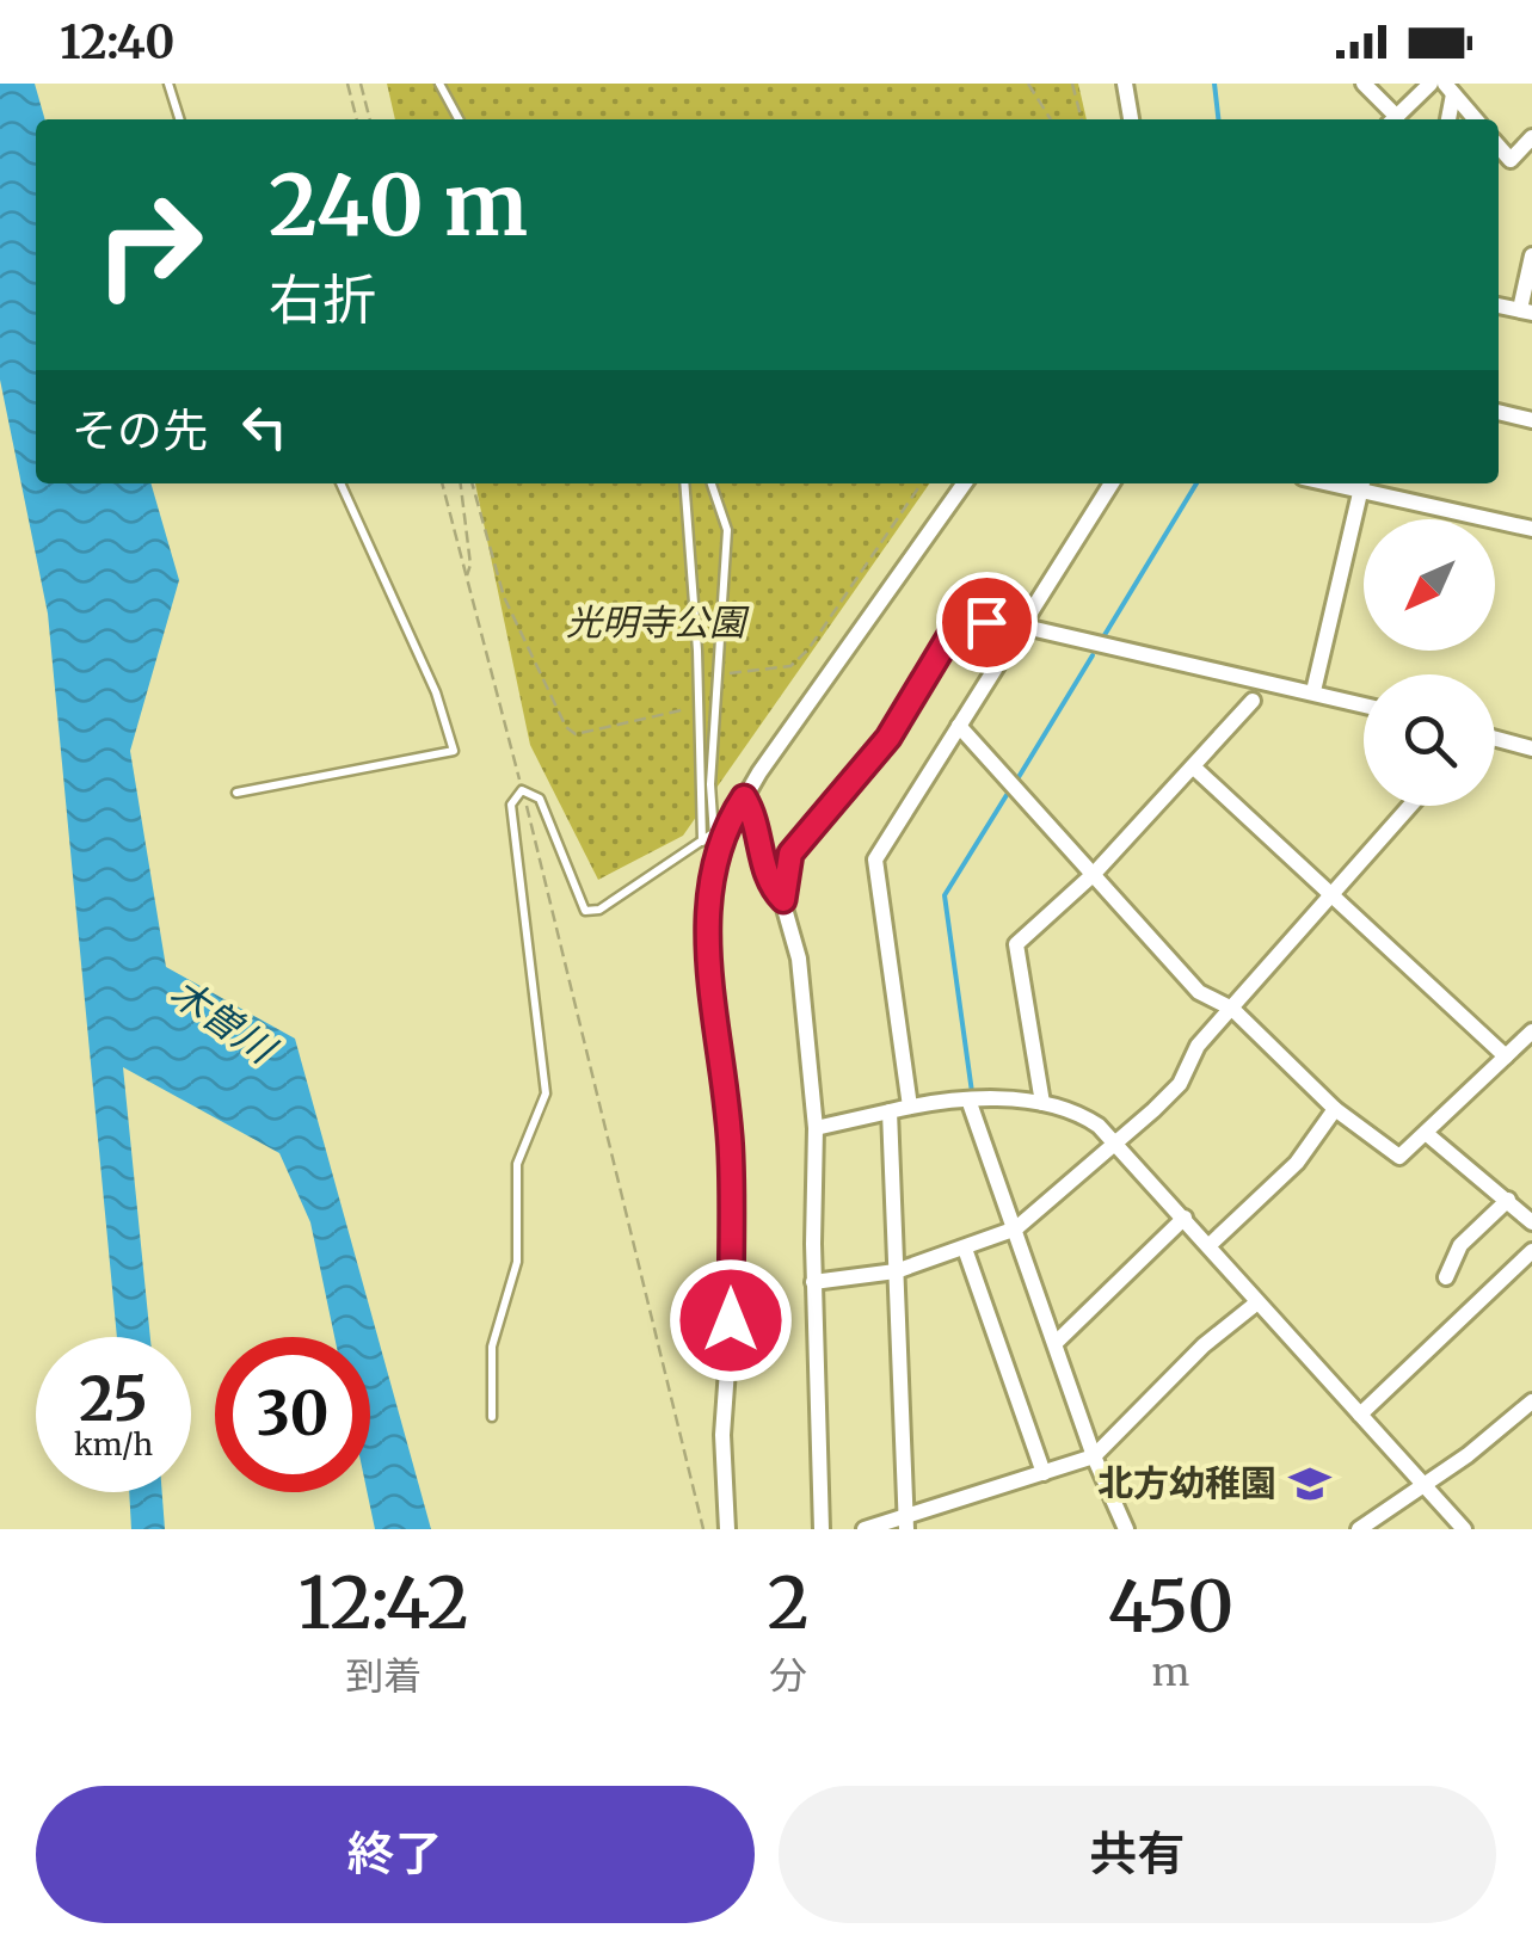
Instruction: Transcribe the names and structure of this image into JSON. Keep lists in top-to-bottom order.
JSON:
{
  "water": ["木曽川"],
  "parks": ["光明寺公園"],
  "places": {
    "school or university": ["北方幼稚園"]
  },
  "north": "bottom left",
  "page": {
    "status": "12:40",
    "turn": ["240 m", "右折"],
    "then": "その先",
    "speed": "25 km/h",
    "limit": "30",
    "eta": [
      "12:42",
      "到着",
      "2",
      "分",
      "450",
      "m"
    ],
    "buttons": ["終了", "共有"]
  }
}
